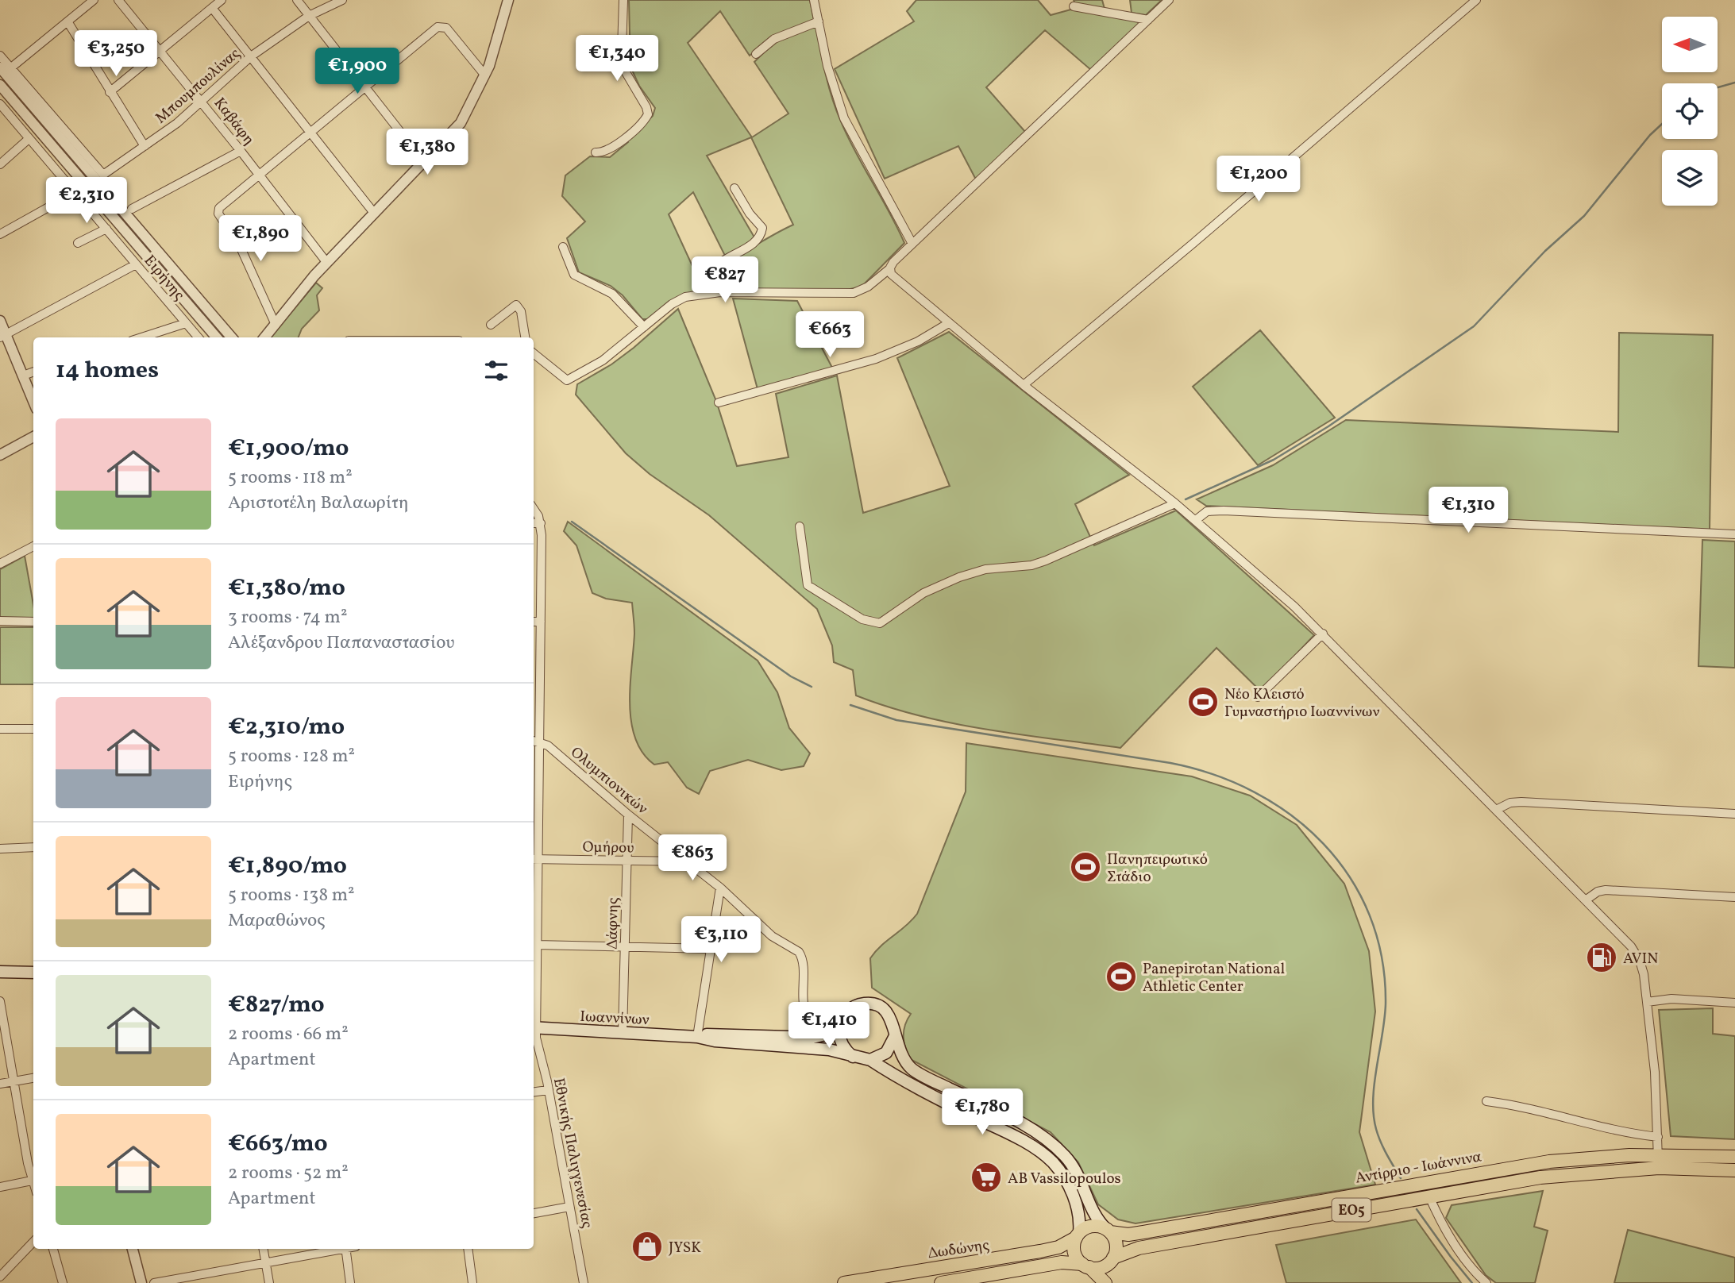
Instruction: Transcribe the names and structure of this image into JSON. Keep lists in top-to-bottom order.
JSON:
{
  "streets": {
    "main road": [
      "Ιωαννίνων",
      "Αντίρριο - Ιωάννινα",
      "ΕΟ5",
      "Δωδώνης"
    ],
    "street": [
      "Μπουμπουλίνας",
      "Καβάφη",
      "Ειρήνης",
      "Ολυμπιονικών",
      "Ομήρου",
      "Δάφνης",
      "Εθνικής Παλιγγενεσίας"
    ]
  },
  "crossings": [
    ["Μπουμπουλίνας", "Καβάφη"],
    ["Ολυμπιονικών", "Ομήρου"],
    ["Ολυμπιονικών", "Δάφνης"],
    ["Ολυμπιονικών", "Εθνικής Παλιγγενεσίας"],
    ["Ομήρου", "Δάφνης"],
    ["Ομήρου", "Εθνικής Παλιγγενεσίας"],
    ["Δάφνης", "Ιωαννίνων"],
    ["Ιωαννίνων", "Εθνικής Παλιγγενεσίας"],
    ["Αντίρριο - Ιωάννινα", "ΕΟ5"],
    ["Αντίρριο - Ιωάννινα", "Δωδώνης"],
    ["ΕΟ5", "Δωδώνης"]
  ],
  "places": {
    "sports": ["Νέο Κλειστό Γυμναστήριο Ιωαννίνων", "Πανηπειρωτικό Στάδιο", "Panepirotan National Athletic Center"],
    "fuel station": ["AVIN"],
    "supermarket": ["AB Vassilopoulos"],
    "shop": ["JYSK"]
  },
  "north": "left",
  "page": {
    "price": [
      "€3,250",
      "€1,340",
      "€1,900",
      "€1,380",
      "€1,200",
      "€2,310",
      "€1,890",
      "€827",
      "€663",
      "€1,310",
      "€863",
      "€3,110",
      "€1,410",
      "€1,780"
    ],
    "heading": "14 homes",
    "list": [
      {
        "name": "€1,900/mo",
        "note": "5 rooms · 118 m² · Αριστοτέλη Βαλαωρίτη"
      },
      {
        "name": "€1,380/mo",
        "note": "3 rooms · 74 m² · Αλέξανδρου Παπαναστασίου"
      },
      {
        "name": "€2,310/mo",
        "note": "5 rooms · 128 m² · Ειρήνης"
      },
      {
        "name": "€1,890/mo",
        "note": "5 rooms · 138 m² · Μαραθώνος"
      },
      {
        "name": "€827/mo",
        "note": "2 rooms · 66 m² · Apartment"
      },
      {
        "name": "€663/mo",
        "note": "2 rooms · 52 m² · Apartment"
      }
    ]
  }
}
